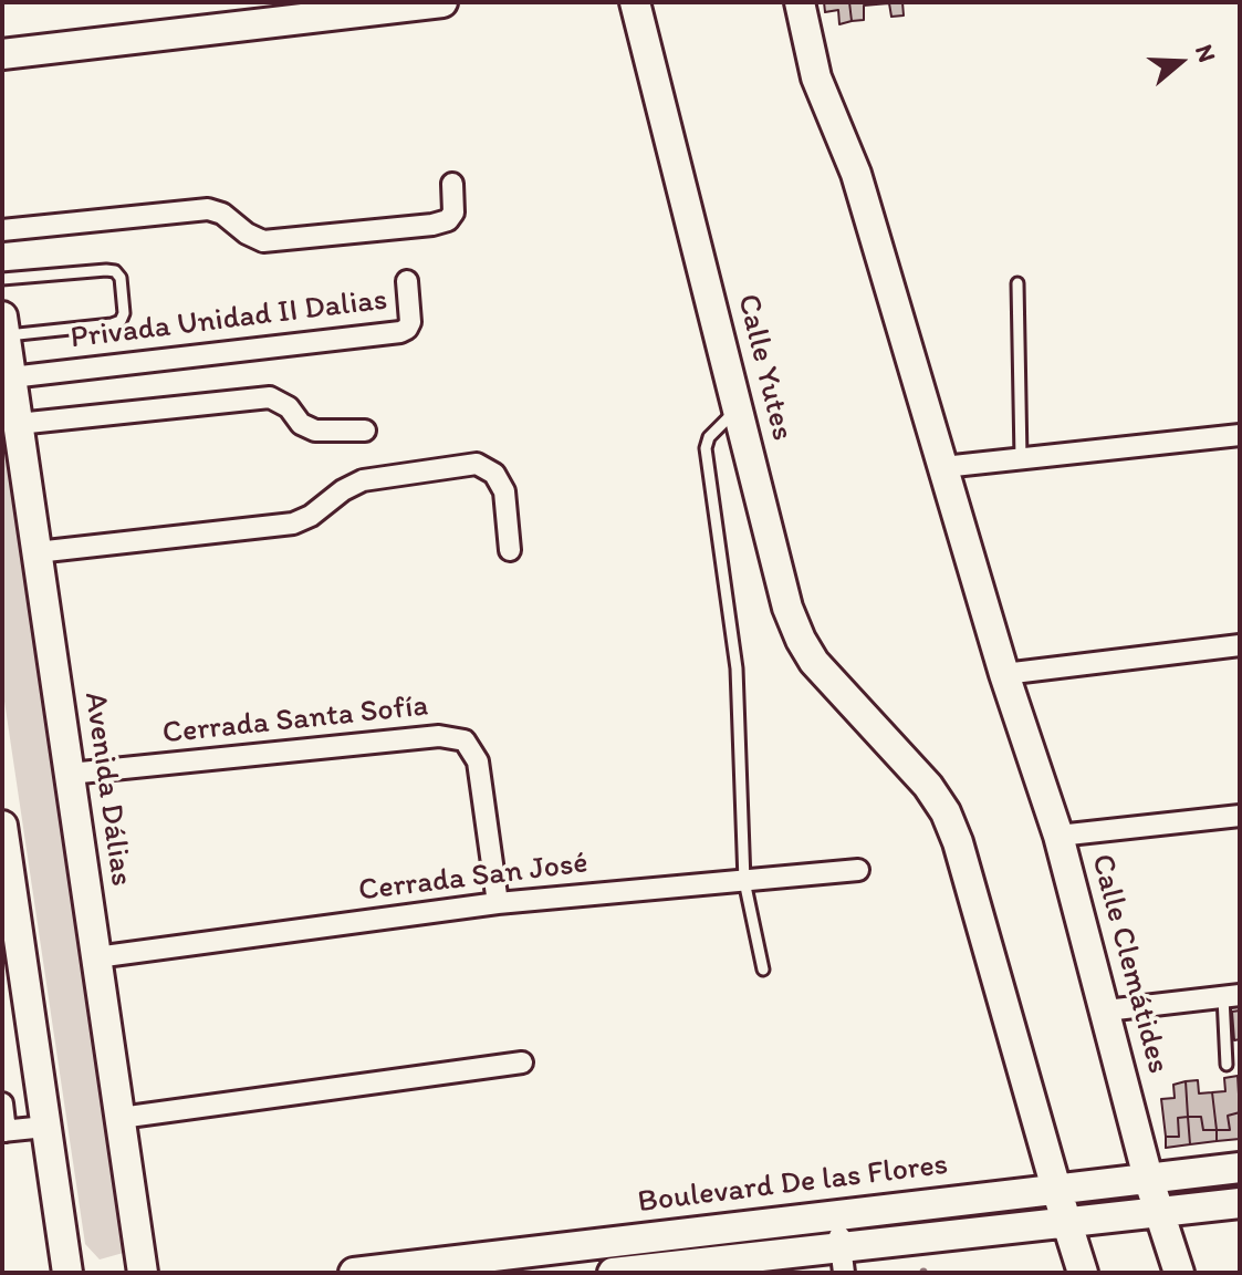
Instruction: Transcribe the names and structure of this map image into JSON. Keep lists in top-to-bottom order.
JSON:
{
  "streets": {
    "main road": [
      "Calle Yutes",
      "Avenida Dálias",
      "Calle Clemátides",
      "Boulevard De las Flores"
    ],
    "street": ["Privada Unidad II Dalias", "Cerrada Santa Sofía", "Cerrada San José"]
  },
  "crossings": [
    ["Privada Unidad II Dalias", "Avenida Dálias"],
    ["Calle Yutes", "Boulevard De las Flores"],
    ["Cerrada Santa Sofía", "Avenida Dálias"],
    ["Cerrada Santa Sofía", "Cerrada San José"],
    ["Avenida Dálias", "Cerrada San José"],
    ["Calle Clemátides", "Boulevard De las Flores"]
  ],
  "north": "right"
}
